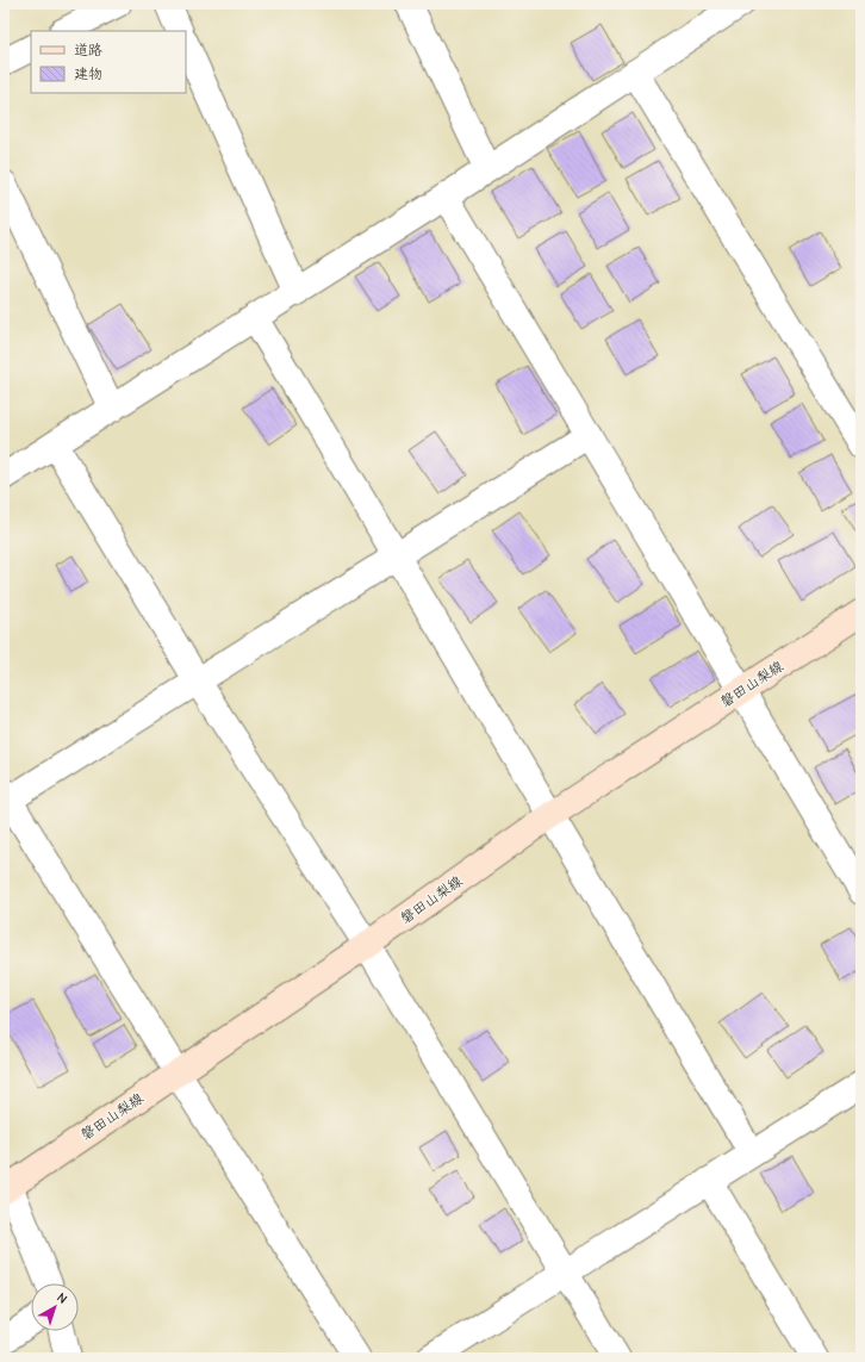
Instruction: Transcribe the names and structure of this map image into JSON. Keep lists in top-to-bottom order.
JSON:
{
  "streets": {
    "main road": ["磐田山梨線"]
  },
  "legend": ["道路", "建物"],
  "north": "top right"
}
